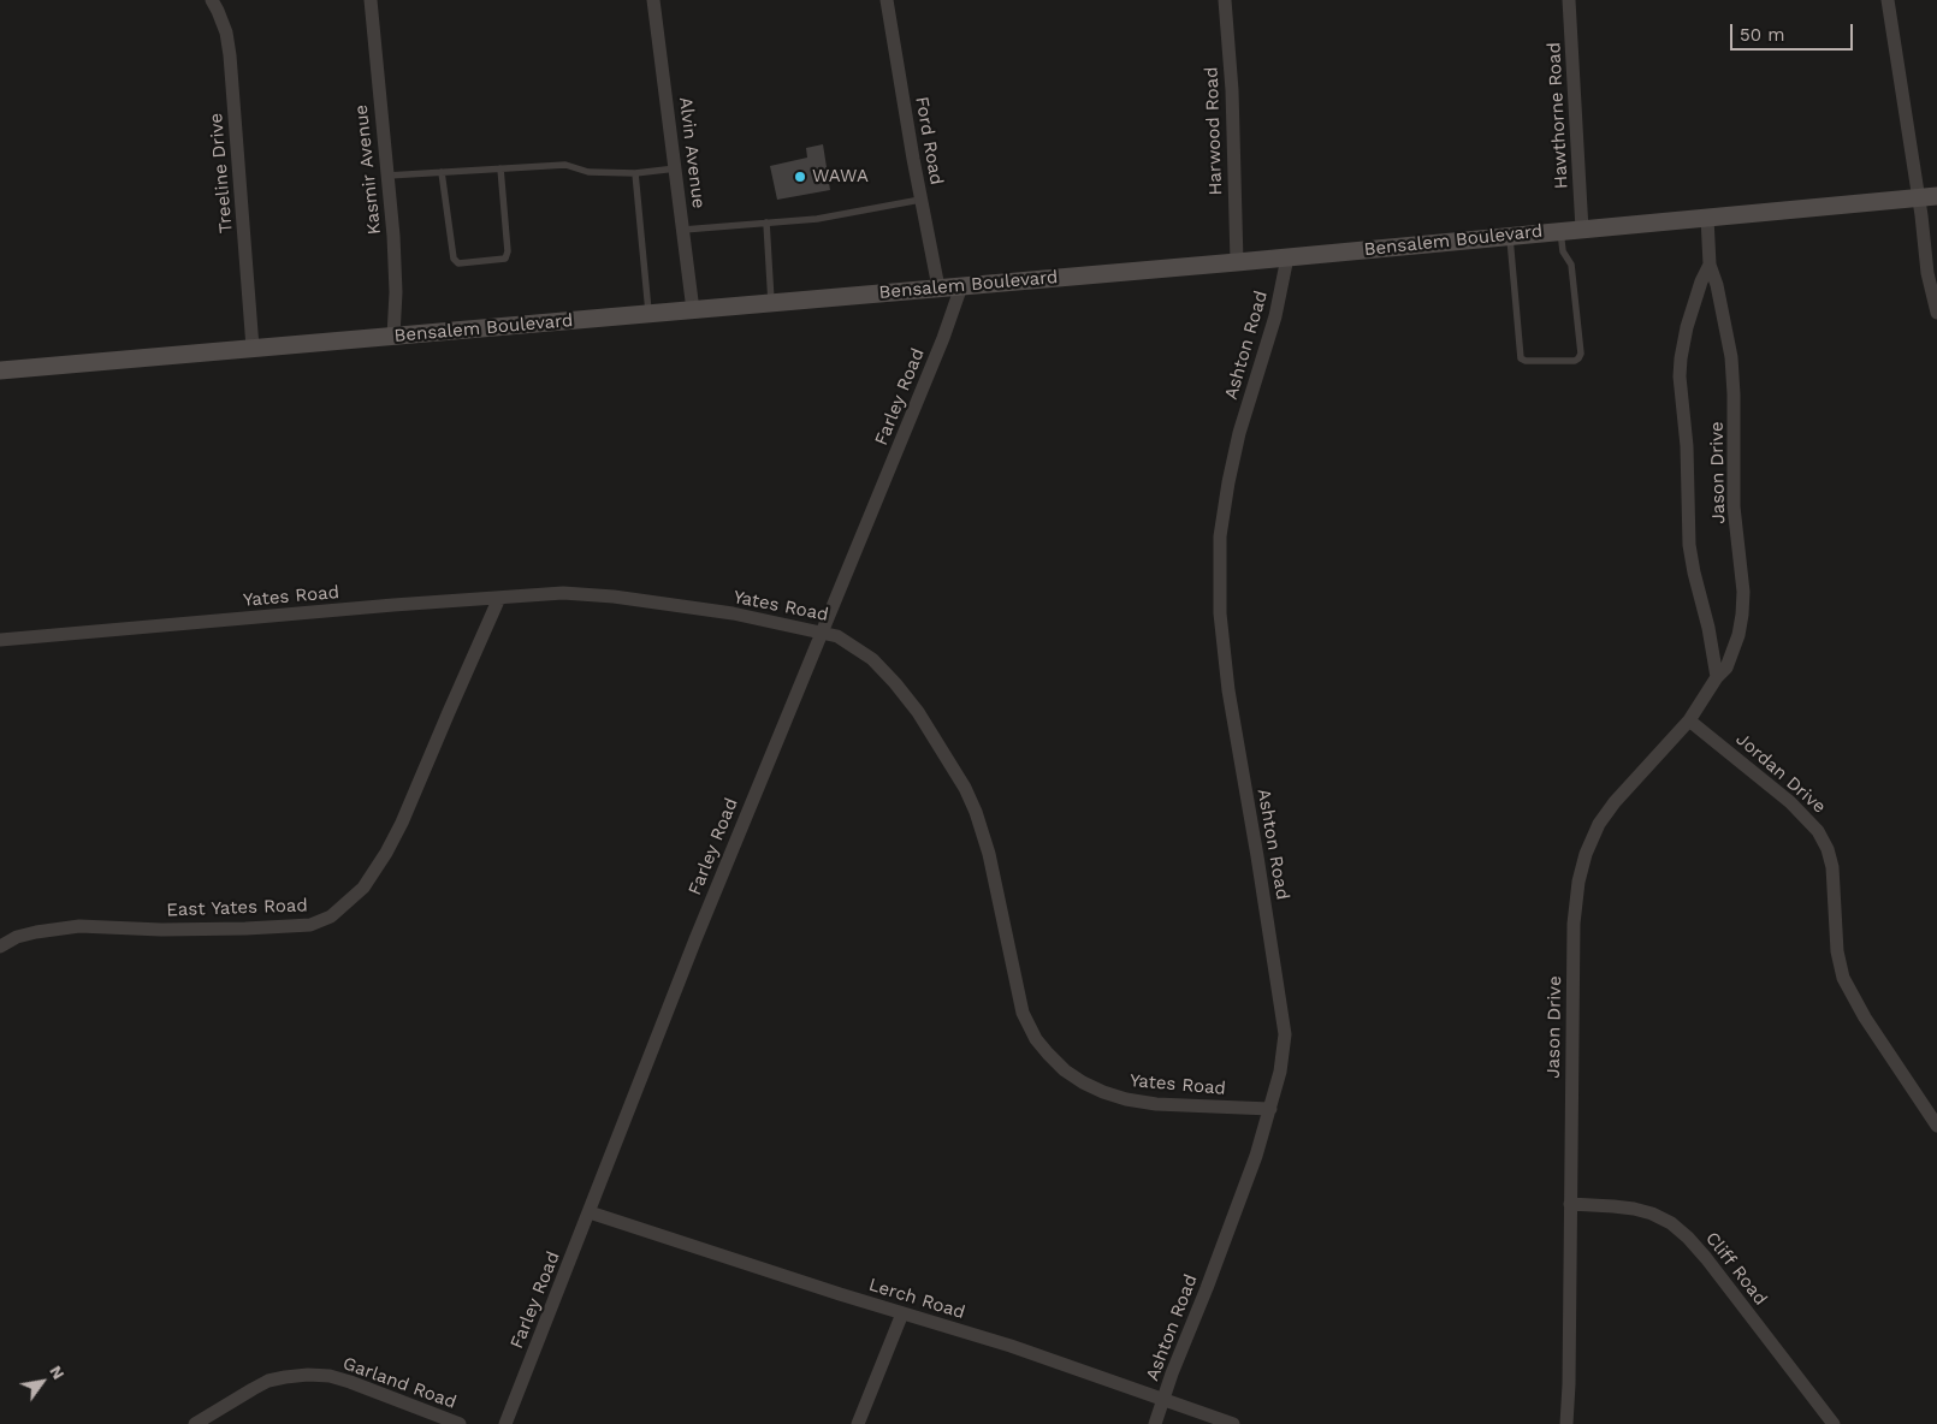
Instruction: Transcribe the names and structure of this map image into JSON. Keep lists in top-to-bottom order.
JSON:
{
  "streets": {
    "main road": ["Bensalem Boulevard"],
    "street": [
      "Hawthorne Road",
      "Harwood Road",
      "Ford Road",
      "Alvin Avenue",
      "Kasmir Avenue",
      "Treeline Drive",
      "Ashton Road",
      "Farley Road",
      "Jason Drive",
      "Yates Road",
      "Jordan Drive",
      "East Yates Road",
      "Cliff Road",
      "Lerch Road",
      "Garland Road"
    ]
  },
  "crossings": [
    ["Hawthorne Road", "Bensalem Boulevard"],
    ["Harwood Road", "Bensalem Boulevard"],
    ["Ford Road", "Bensalem Boulevard"],
    ["Alvin Avenue", "Bensalem Boulevard"],
    ["Kasmir Avenue", "Bensalem Boulevard"],
    ["Treeline Drive", "Bensalem Boulevard"],
    ["Bensalem Boulevard", "Ashton Road"],
    ["Bensalem Boulevard", "Farley Road"],
    ["Bensalem Boulevard", "Jason Drive"],
    ["Ashton Road", "Yates Road"],
    ["Ashton Road", "Lerch Road"],
    ["Farley Road", "Yates Road"],
    ["Farley Road", "Lerch Road"],
    ["Jason Drive", "Jordan Drive"],
    ["Jason Drive", "Cliff Road"],
    ["Yates Road", "East Yates Road"]
  ],
  "places": ["WAWA"],
  "scale_bar": "50 m",
  "north": "top right"
}
